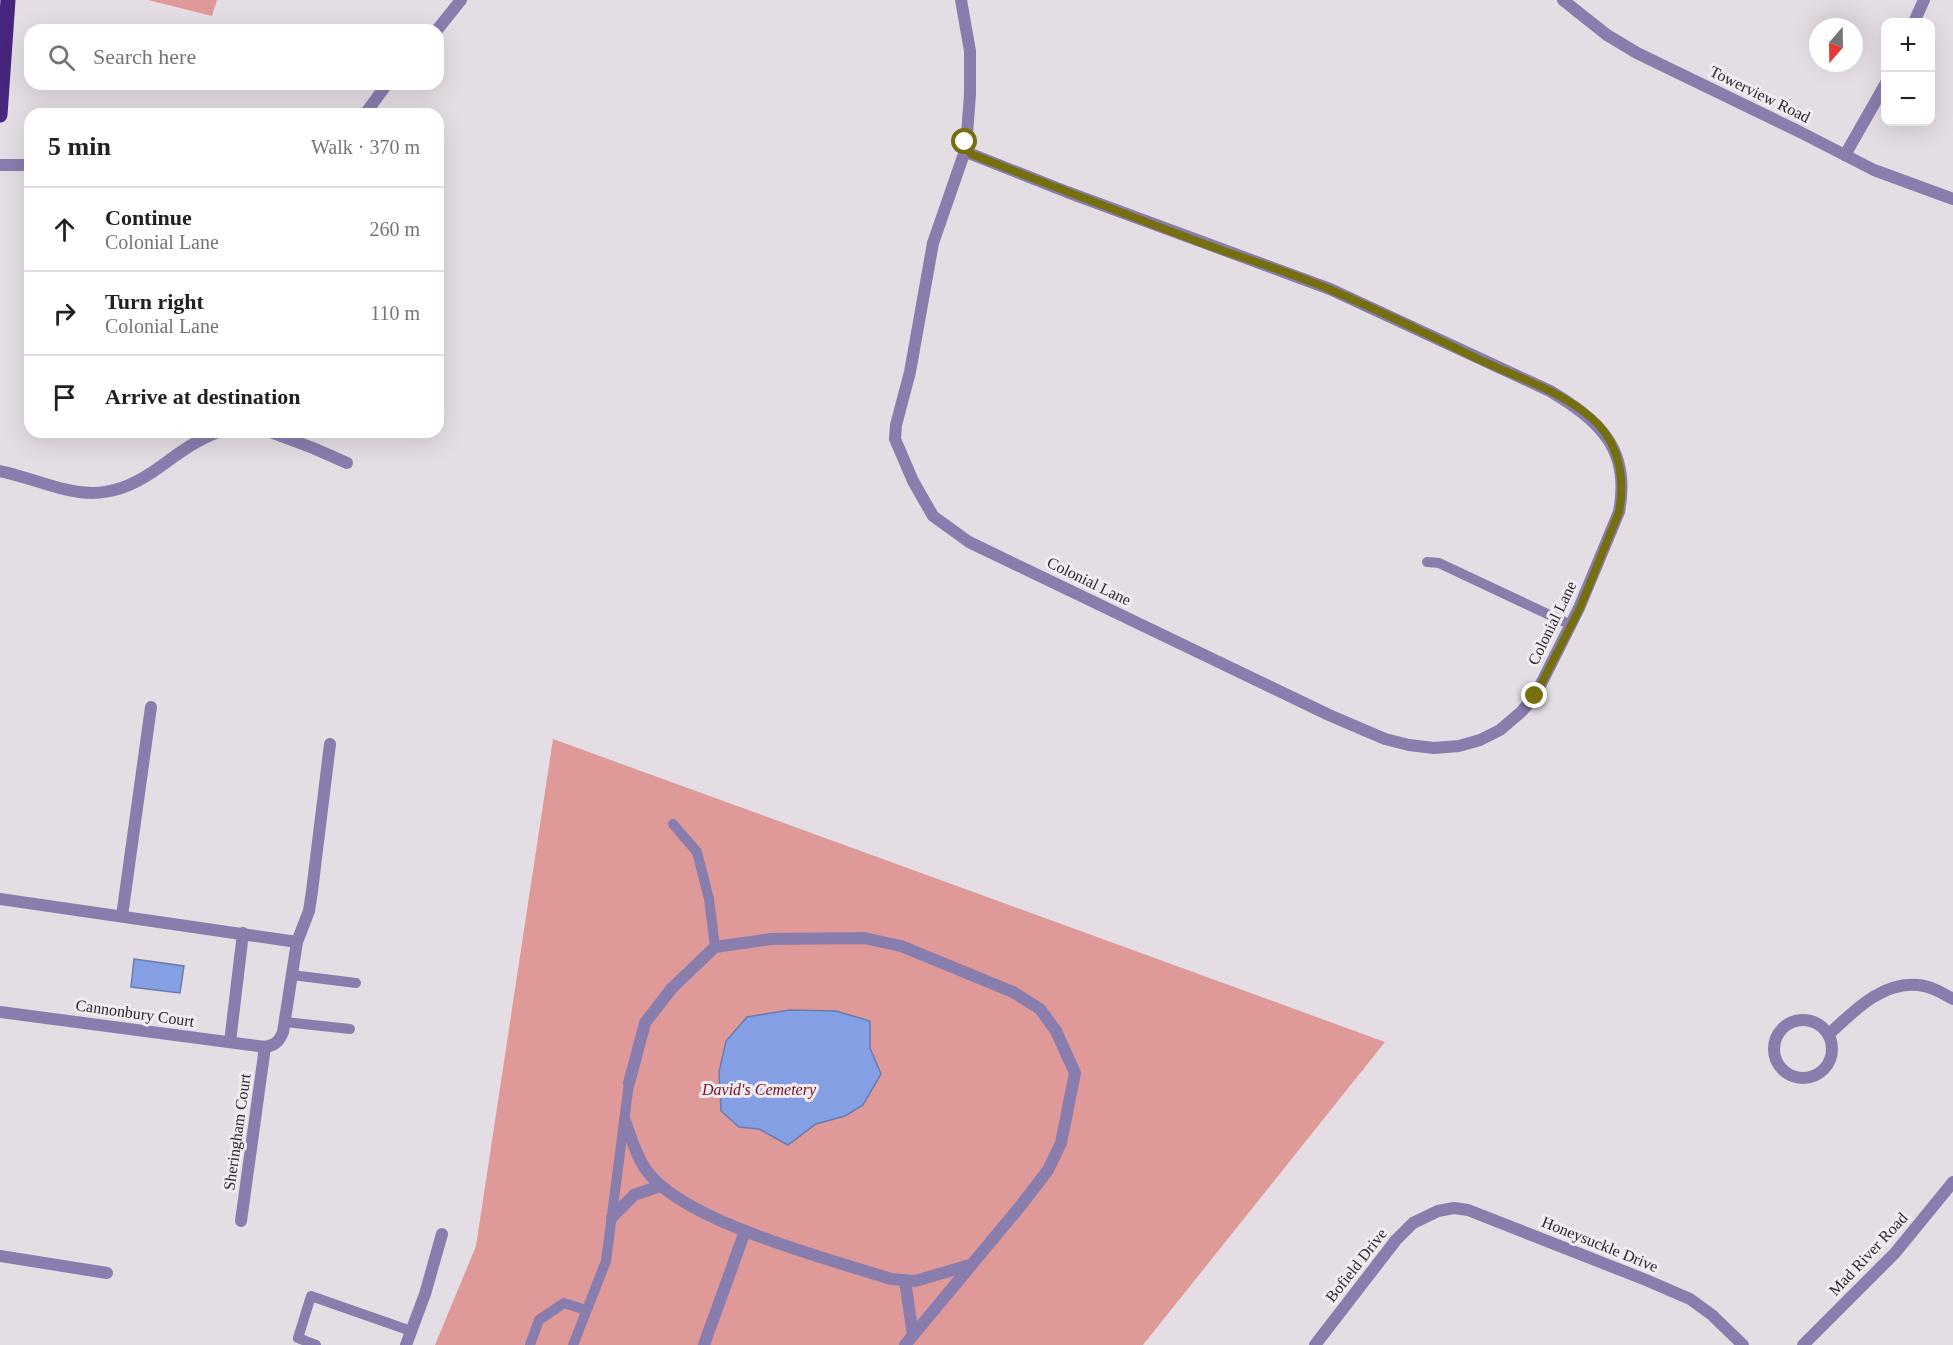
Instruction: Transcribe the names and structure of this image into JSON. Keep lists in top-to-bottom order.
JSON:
{
  "streets": {
    "street": [
      "Towerview Road",
      "Colonial Lane",
      "Cannonbury Court",
      "Sheringham Court",
      "Honeysuckle Drive",
      "Mad River Road",
      "Bofield Drive"
    ]
  },
  "crossings": [
    ["Cannonbury Court", "Sheringham Court"],
    ["Honeysuckle Drive", "Bofield Drive"]
  ],
  "parks": ["David's Cemetery"],
  "north": "bottom",
  "page": {
    "map_buttons": ["+", "−"],
    "search": "Search here",
    "heading": ["5 min", "Walk · 370 m"],
    "list": [
      ["Continue", "Colonial Lane", "260 m"],
      ["Turn right", "Colonial Lane", "110 m"],
      "Arrive at destination"
    ]
  }
}
